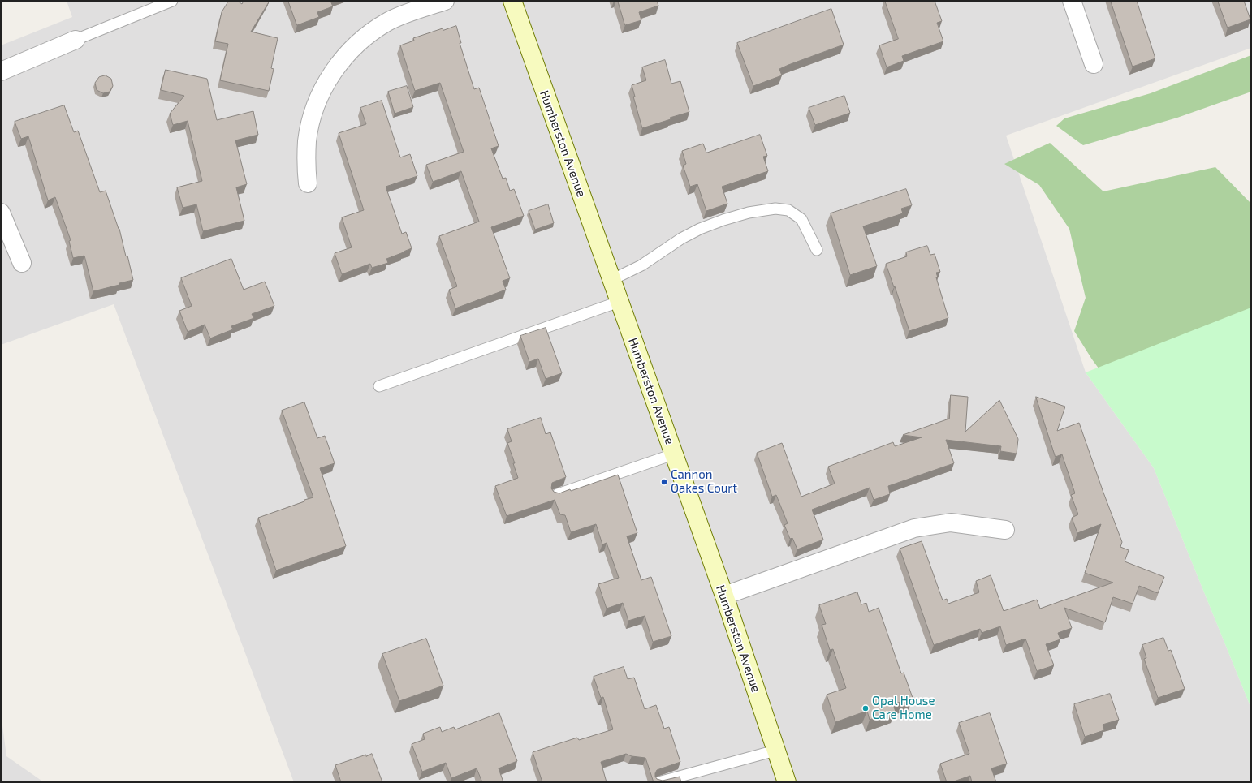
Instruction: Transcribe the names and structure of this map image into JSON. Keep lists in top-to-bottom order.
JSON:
{
  "streets": {
    "main road": ["Humberston Avenue"]
  },
  "places": ["Cannon Oakes Court", "Opal House Care Home"]
}
